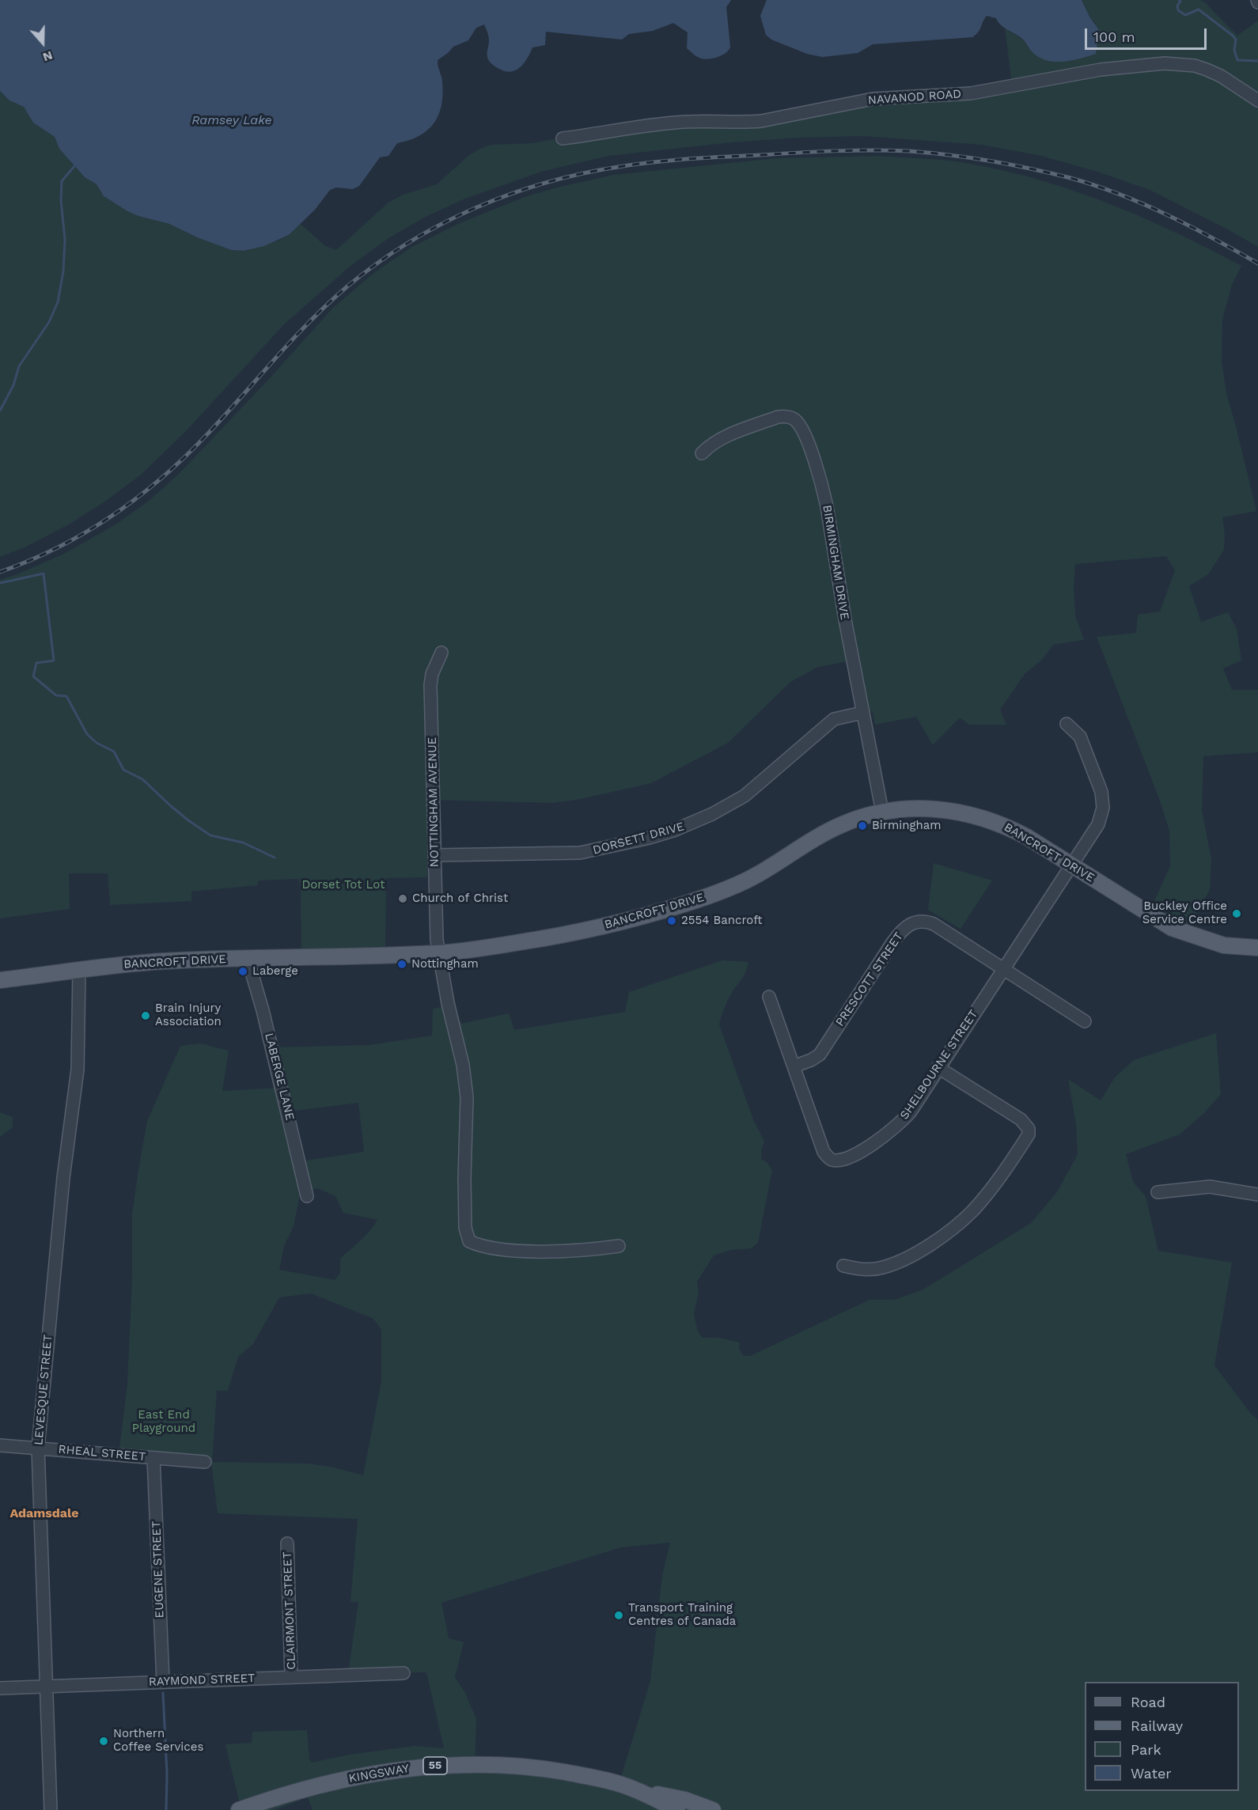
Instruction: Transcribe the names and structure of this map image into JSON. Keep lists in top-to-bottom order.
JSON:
{
  "streets": {
    "main road": ["BANCROFT DRIVE", "55", "KINGSWAY"],
    "street": [
      "NAVANOD ROAD",
      "BIRMINGHAM DRIVE",
      "NOTTINGHAM AVENUE",
      "DORSETT DRIVE",
      "PRESCOTT STREET",
      "SHELBOURNE STREET",
      "LABERGE LANE",
      "LEVESQUE STREET",
      "RHEAL STREET",
      "EUGENE STREET",
      "CLAIRMONT STREET",
      "RAYMOND STREET"
    ]
  },
  "crossings": [
    ["BIRMINGHAM DRIVE", "DORSETT DRIVE"],
    ["BIRMINGHAM DRIVE", "BANCROFT DRIVE"],
    ["NOTTINGHAM AVENUE", "DORSETT DRIVE"],
    ["NOTTINGHAM AVENUE", "BANCROFT DRIVE"],
    ["BANCROFT DRIVE", "SHELBOURNE STREET"],
    ["BANCROFT DRIVE", "LABERGE LANE"],
    ["BANCROFT DRIVE", "LEVESQUE STREET"],
    ["PRESCOTT STREET", "SHELBOURNE STREET"],
    ["LEVESQUE STREET", "RHEAL STREET"],
    ["LEVESQUE STREET", "RAYMOND STREET"],
    ["RHEAL STREET", "EUGENE STREET"],
    ["EUGENE STREET", "RAYMOND STREET"],
    ["CLAIRMONT STREET", "RAYMOND STREET"]
  ],
  "districts": ["Adamsdale"],
  "water": ["Ramsey Lake"],
  "parks": ["Dorset Tot Lot", "East End Playground"],
  "places": [
    "Birmingham",
    "Church of Christ",
    "Buckley Office Service Centre",
    "2554 Bancroft",
    "Nottingham",
    "Laberge",
    "Brain Injury Association",
    "Transport Training Centres of Canada",
    "Northern Coffee Services"
  ],
  "legend": [
    "Road",
    "Railway",
    "Park",
    "Water"
  ],
  "scale_bar": "100 m",
  "north": "bottom"
}
